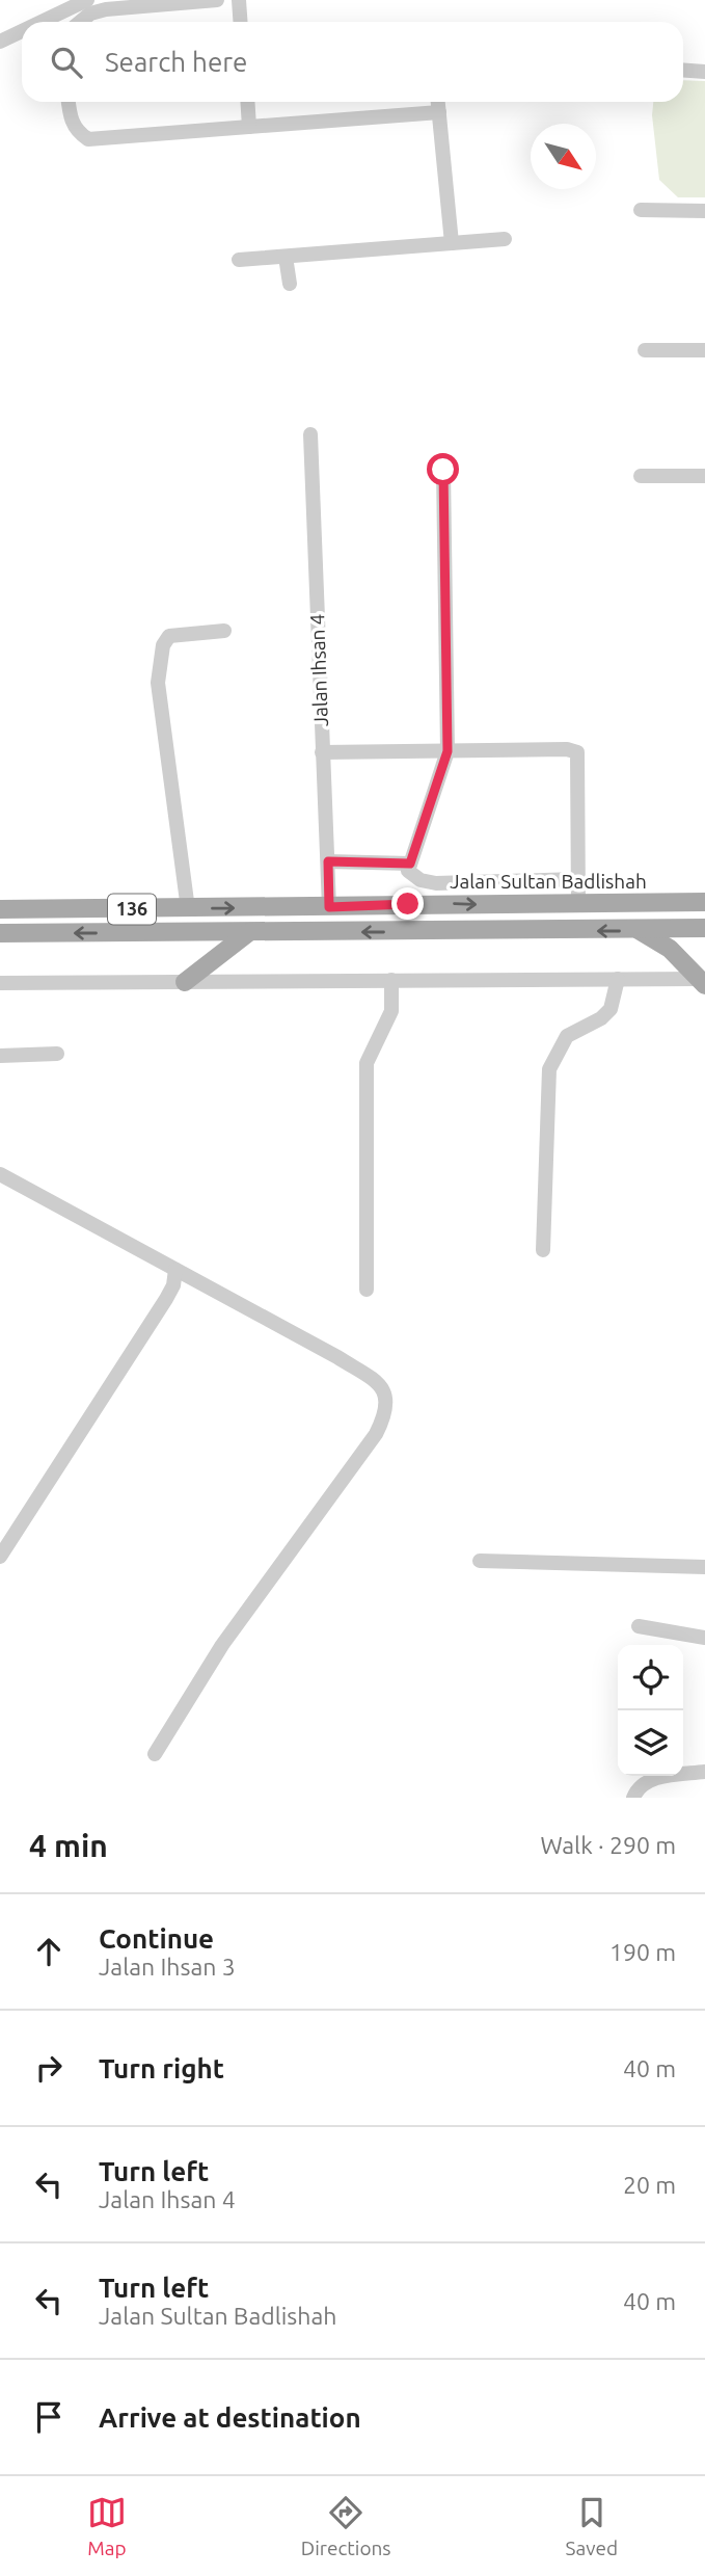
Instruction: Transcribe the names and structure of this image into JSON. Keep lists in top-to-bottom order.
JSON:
{
  "streets": {
    "main road": ["Jalan Sultan Badlishah", "136"],
    "street": ["Jalan Ihsan 4"]
  },
  "crossings": [
    ["Jalan Ihsan 4", "Jalan Sultan Badlishah"]
  ],
  "north": "bottom right",
  "page": {
    "search": "Search here",
    "heading": ["4 min", "Walk · 290 m"],
    "list": [
      ["Continue", "Jalan Ihsan 3", "190 m"],
      ["Turn right", "40 m"],
      ["Turn left", "Jalan Ihsan 4", "20 m"],
      ["Turn left", "Jalan Sultan Badlishah", "40 m"],
      "Arrive at destination"
    ],
    "nav": ["Map", "Directions", "Saved"]
  }
}
